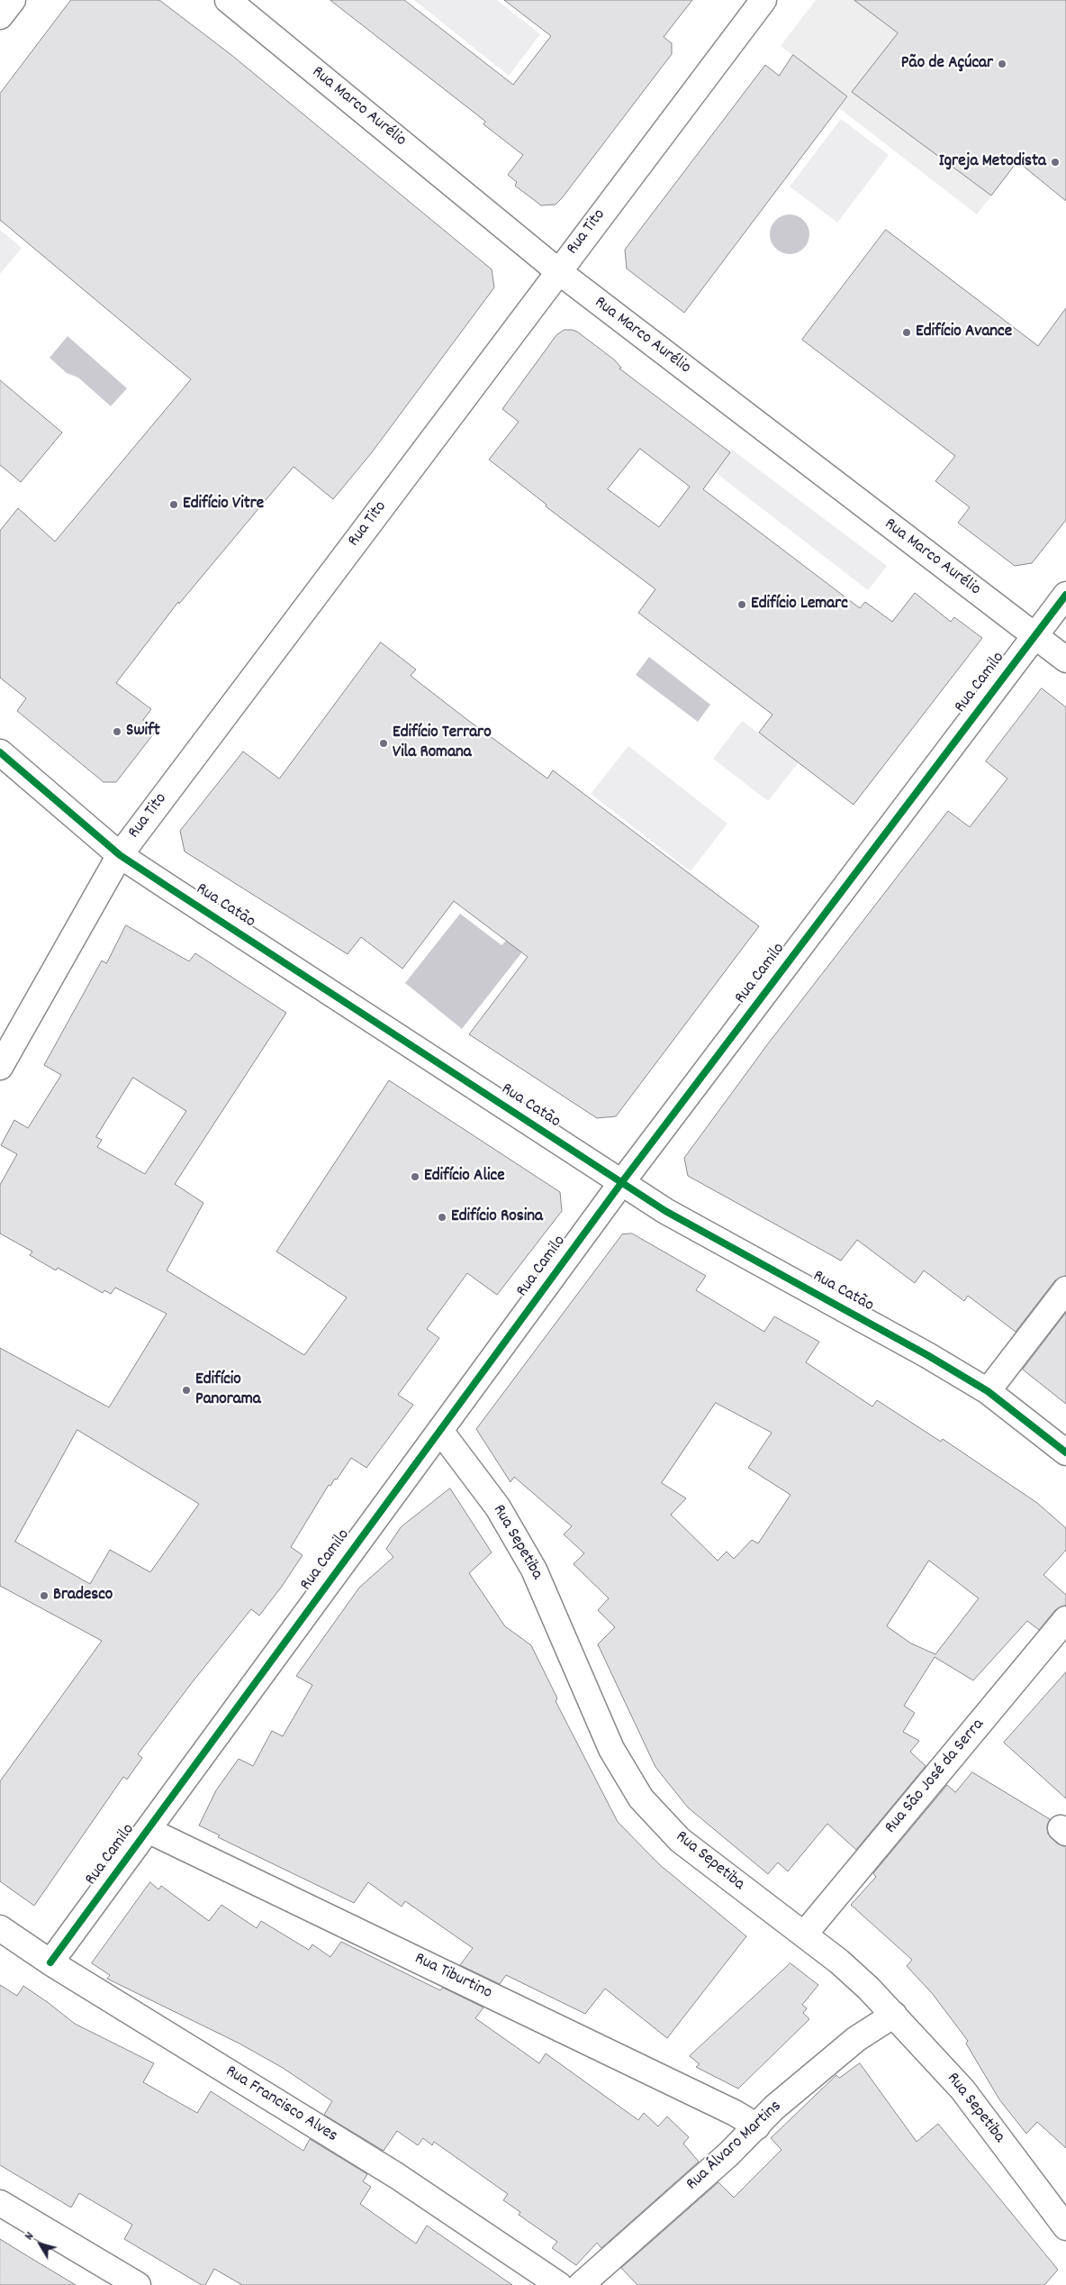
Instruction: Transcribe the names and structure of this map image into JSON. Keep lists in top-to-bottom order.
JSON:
{
  "streets": {
    "street": [
      "Rua Marco Aurélio",
      "Rua Tito",
      "Rua Camilo",
      "Rua Catão",
      "Rua Sepetiba",
      "Rua São José da Serra",
      "Rua Tiburtino",
      "Rua Francisco Alves",
      "Rua Álvaro Martins"
    ]
  },
  "crossings": [
    ["Rua Marco Aurélio", "Rua Tito"],
    ["Rua Marco Aurélio", "Rua Camilo"],
    ["Rua Tito", "Rua Catão"],
    ["Rua Camilo", "Rua Catão"],
    ["Rua Camilo", "Rua Sepetiba"],
    ["Rua Camilo", "Rua Tiburtino"],
    ["Rua Camilo", "Rua Francisco Alves"],
    ["Rua Sepetiba", "Rua São José da Serra"],
    ["Rua Sepetiba", "Rua Álvaro Martins"],
    ["Rua Tiburtino", "Rua Álvaro Martins"]
  ],
  "places": [
    "Pão de Açúcar",
    "Igreja Metodista",
    "Edifício Avance",
    "Edifício Vitre",
    "Edifício Lemarc",
    "Swift",
    "Edifício Terraro Vila Romana",
    "Edifício Alice",
    "Edifício Rosina",
    "Edifício Panorama",
    "Bradesco"
  ],
  "north": "top left"
}
